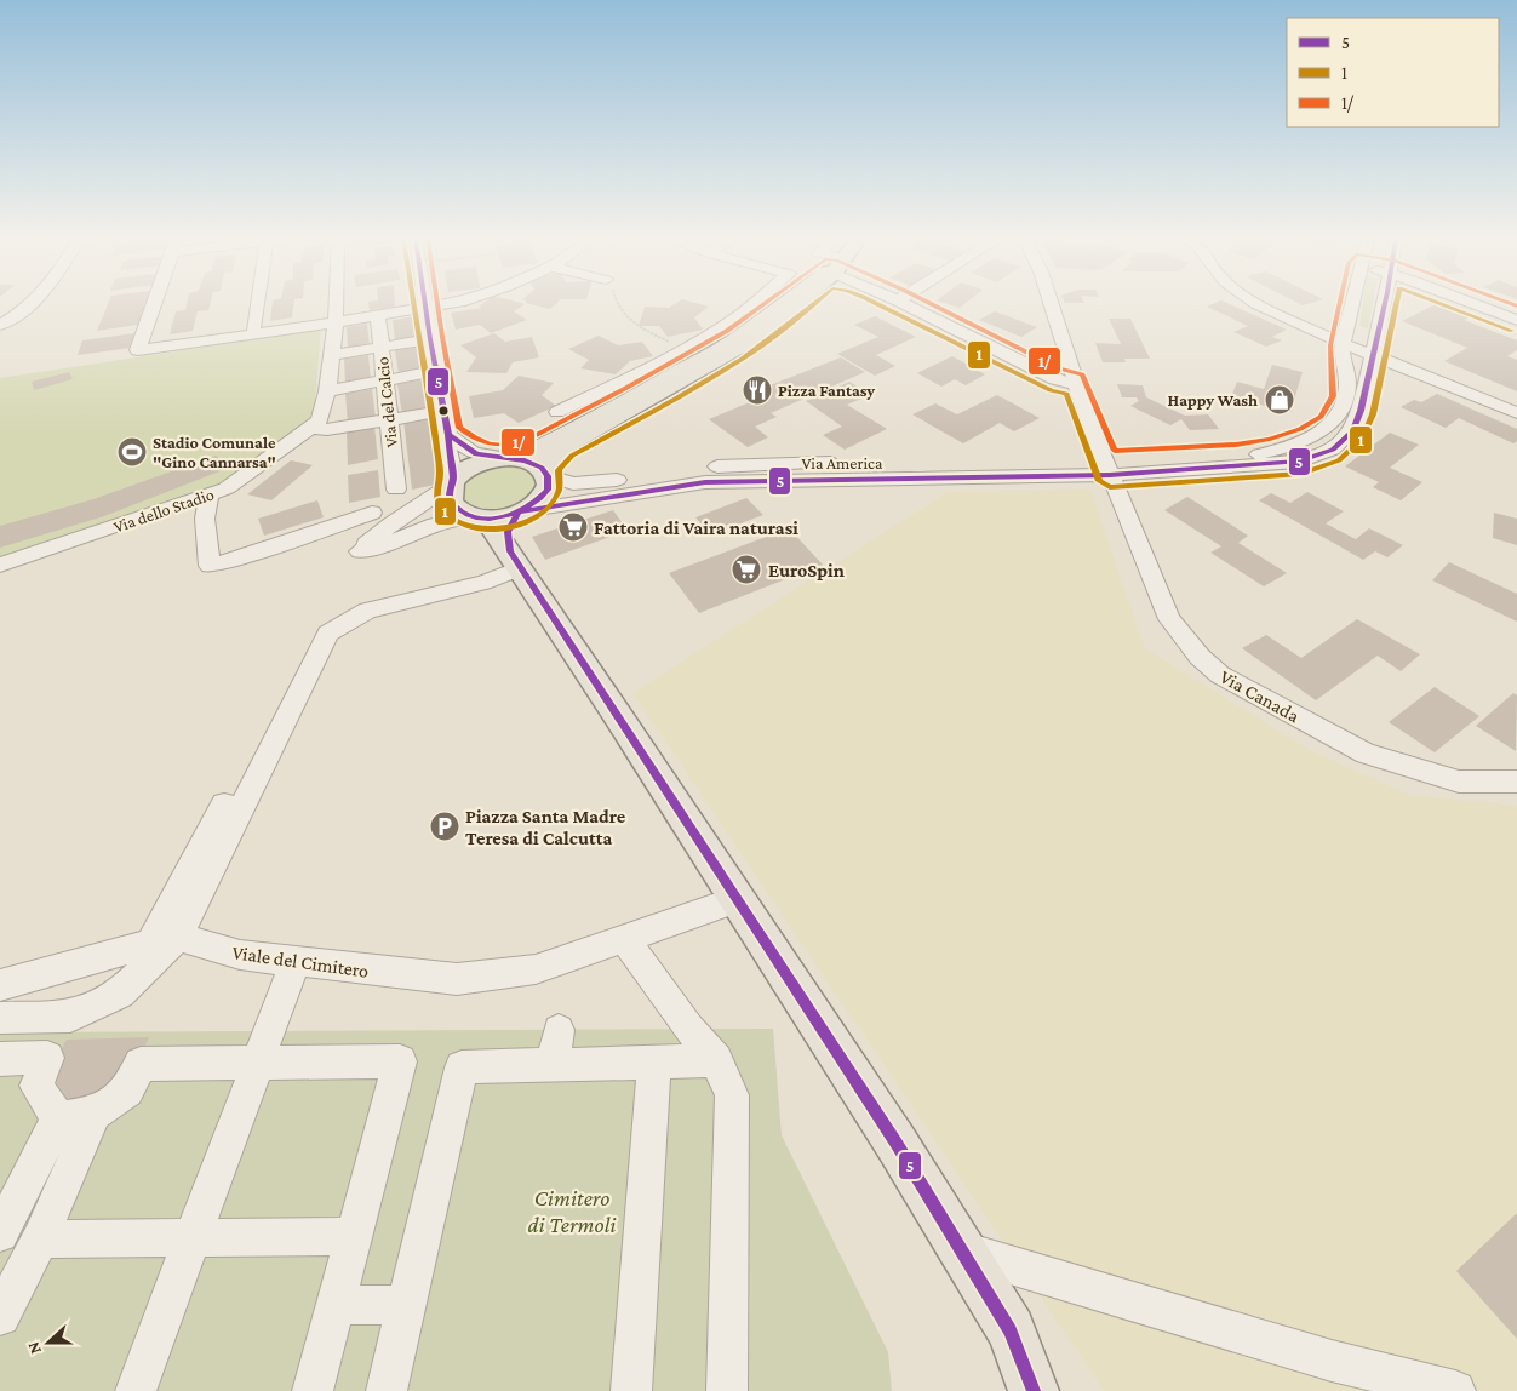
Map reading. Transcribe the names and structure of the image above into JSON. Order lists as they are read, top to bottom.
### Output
{
  "streets": {
    "street": [
      "Via del Calcio",
      "Via America",
      "Via dello Stadio",
      "Via Canada",
      "Viale del Cimitero"
    ]
  },
  "crossings": [
    ["Via America", "Via Canada"]
  ],
  "parks": ["Cimitero di Termoli"],
  "places": {
    "restaurant": ["Pizza Fantasy"],
    "shop": ["Happy Wash"],
    "sports": ["Stadio Comunale \"Gino Cannarsa\""],
    "supermarket": ["Fattoria di Vaira naturasi", "EuroSpin"],
    "parking": ["Piazza Santa Madre Teresa di Calcutta"]
  },
  "lines": ["transit line 5", "transit line 1", "transit line 1/"],
  "legend": ["5", "1", "1/"],
  "north": "left"
}
